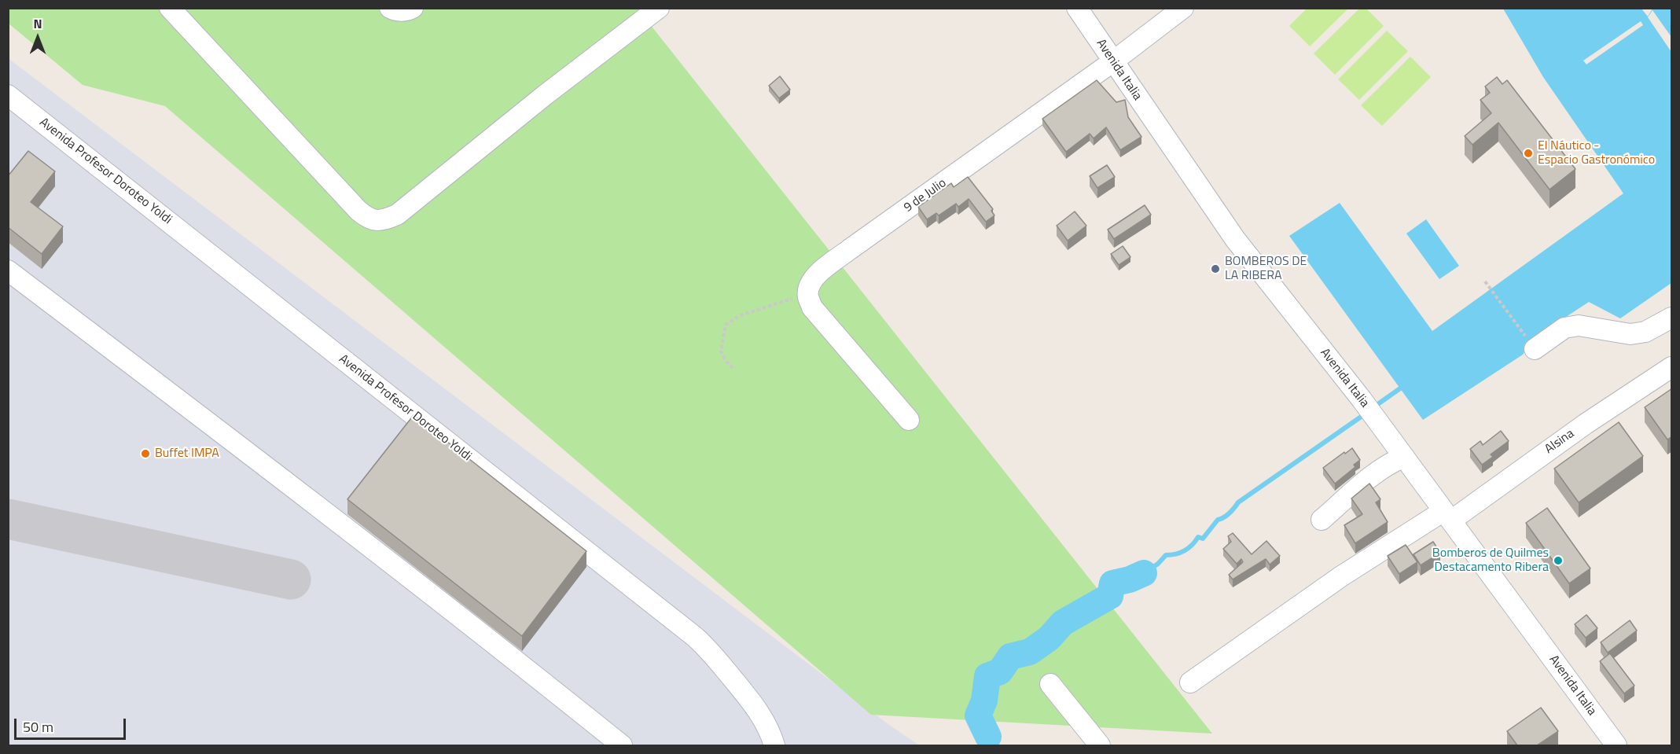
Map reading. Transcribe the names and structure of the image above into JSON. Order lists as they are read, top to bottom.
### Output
{
  "streets": {
    "street": [
      "Avenida Italia",
      "Avenida Profesor Doroteo Yoldi",
      "9 de Julio",
      "Alsina"
    ]
  },
  "crossings": [
    ["Avenida Italia", "9 de Julio"],
    ["Avenida Italia", "Alsina"]
  ],
  "places": [
    "El Náutico - Espacio Gastronómico",
    "BOMBEROS DE LA RIBERA",
    "Buffet IMPA",
    "Bomberos de Quilmes Destacamento Ribera"
  ],
  "scale_bar": "50 m",
  "north": "top"
}
